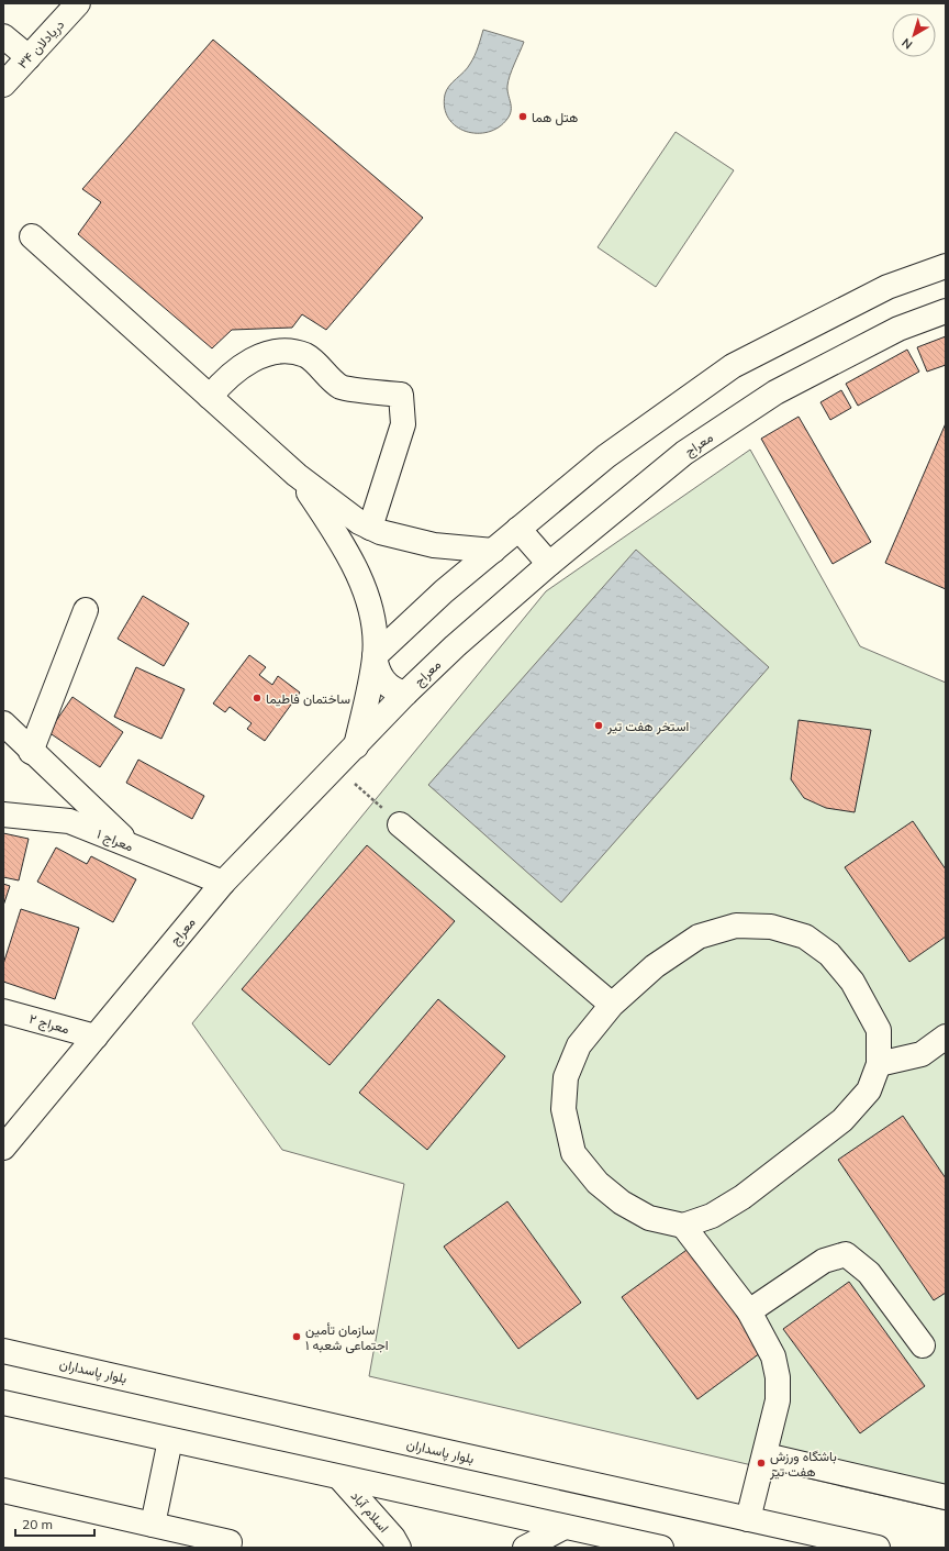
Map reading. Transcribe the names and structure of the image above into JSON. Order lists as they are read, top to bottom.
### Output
{
  "streets": {
    "street": [
      "دریادلان ۳۴",
      "معراج",
      "معراج ۱",
      "معراج ۲",
      "بلوار پاسداران",
      "اسلام آباد"
    ]
  },
  "crossings": [
    ["معراج", "معراج ۱"],
    ["معراج", "معراج ۲"]
  ],
  "places": [
    "هتل هما",
    "ساختمان فاطیما",
    "استخر هفت تیر",
    "سازمان تأمین اجتماعی شعبه ۱",
    "باشگاه ورزش هفت تیر"
  ],
  "scale_bar": "20 m",
  "north": "bottom left"
}
